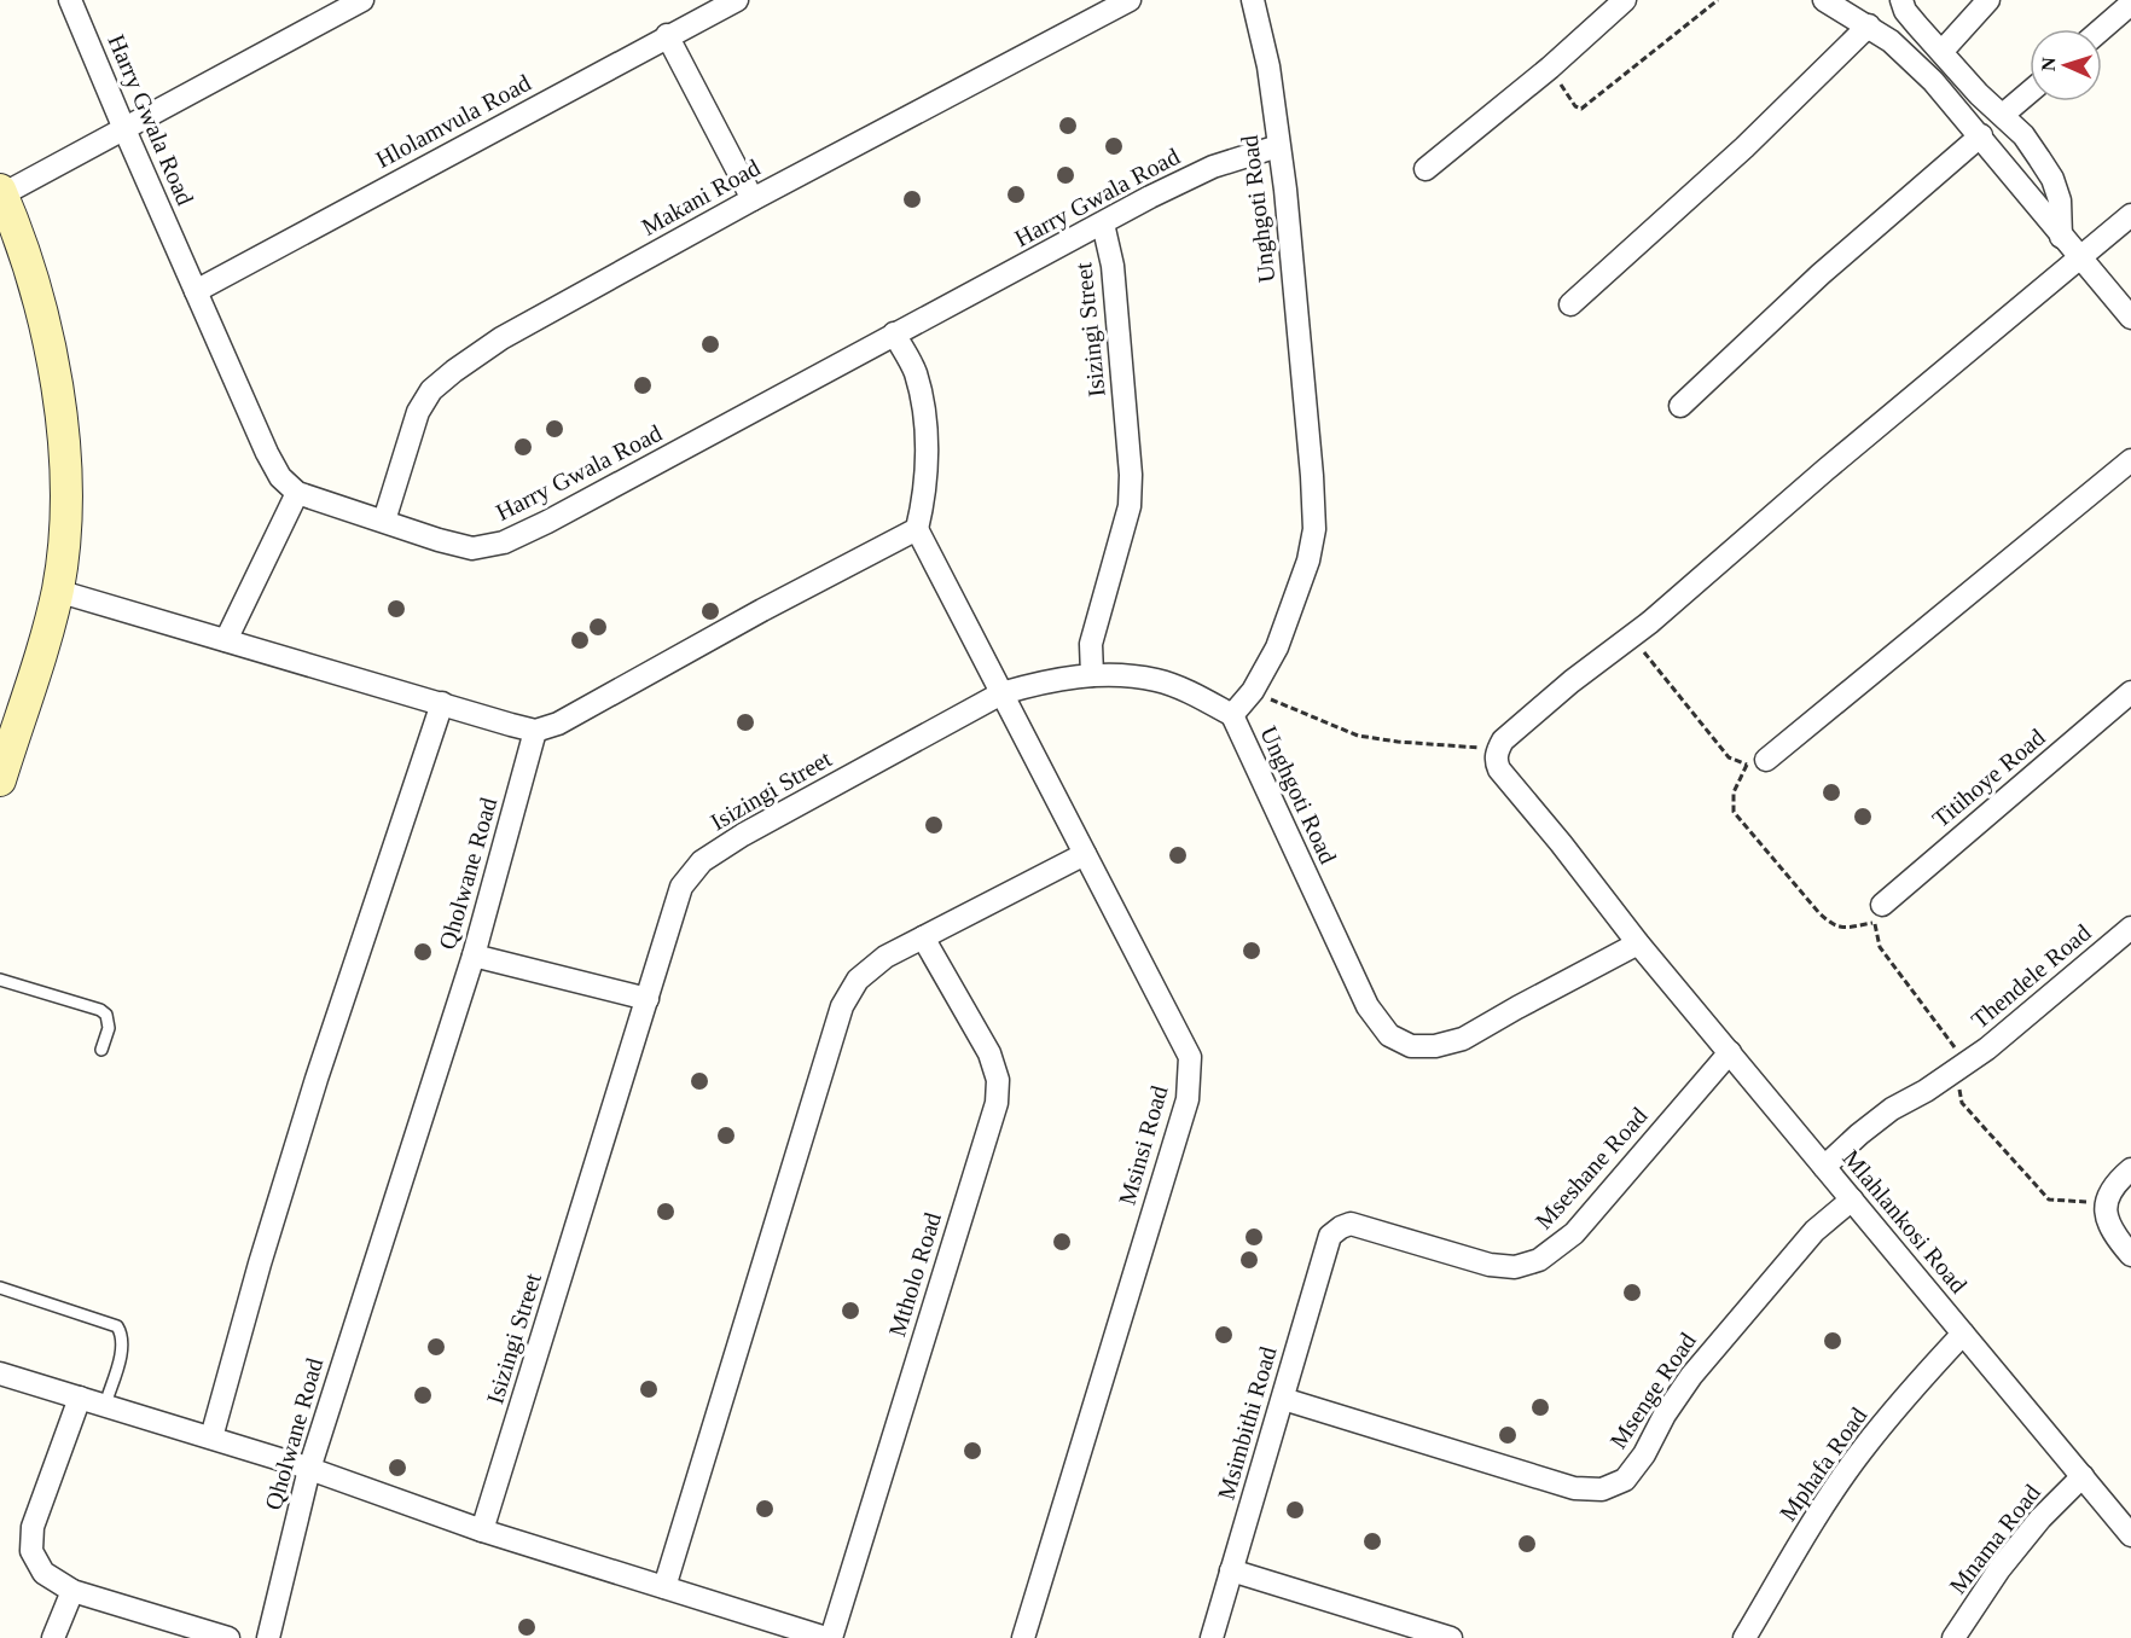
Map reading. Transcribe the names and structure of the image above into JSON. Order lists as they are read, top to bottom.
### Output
{
  "streets": {
    "street": [
      "Harry Gwala Road",
      "Hlolamvula Road",
      "Makani Road",
      "Unghgoti Road",
      "Isizingi Street",
      "Titihoye Road",
      "Qholwane Road",
      "Thendele Road",
      "Msinsi Road",
      "Mseshane Road",
      "Mlahlankosi Road",
      "Mtholo Road",
      "Msenge Road",
      "Msimbithi Road",
      "Mphafa Road",
      "Mnama Road"
    ]
  },
  "crossings": [
    ["Harry Gwala Road", "Hlolamvula Road"],
    ["Harry Gwala Road", "Makani Road"],
    ["Harry Gwala Road", "Unghgoti Road"],
    ["Harry Gwala Road", "Isizingi Street"],
    ["Unghgoti Road", "Mlahlankosi Road"],
    ["Isizingi Street", "Msinsi Road"],
    ["Thendele Road", "Mlahlankosi Road"],
    ["Mseshane Road", "Mlahlankosi Road"],
    ["Mseshane Road", "Msimbithi Road"],
    ["Mlahlankosi Road", "Msenge Road"],
    ["Mlahlankosi Road", "Mphafa Road"],
    ["Mlahlankosi Road", "Mnama Road"],
    ["Msenge Road", "Msimbithi Road"]
  ],
  "north": "left"
}
